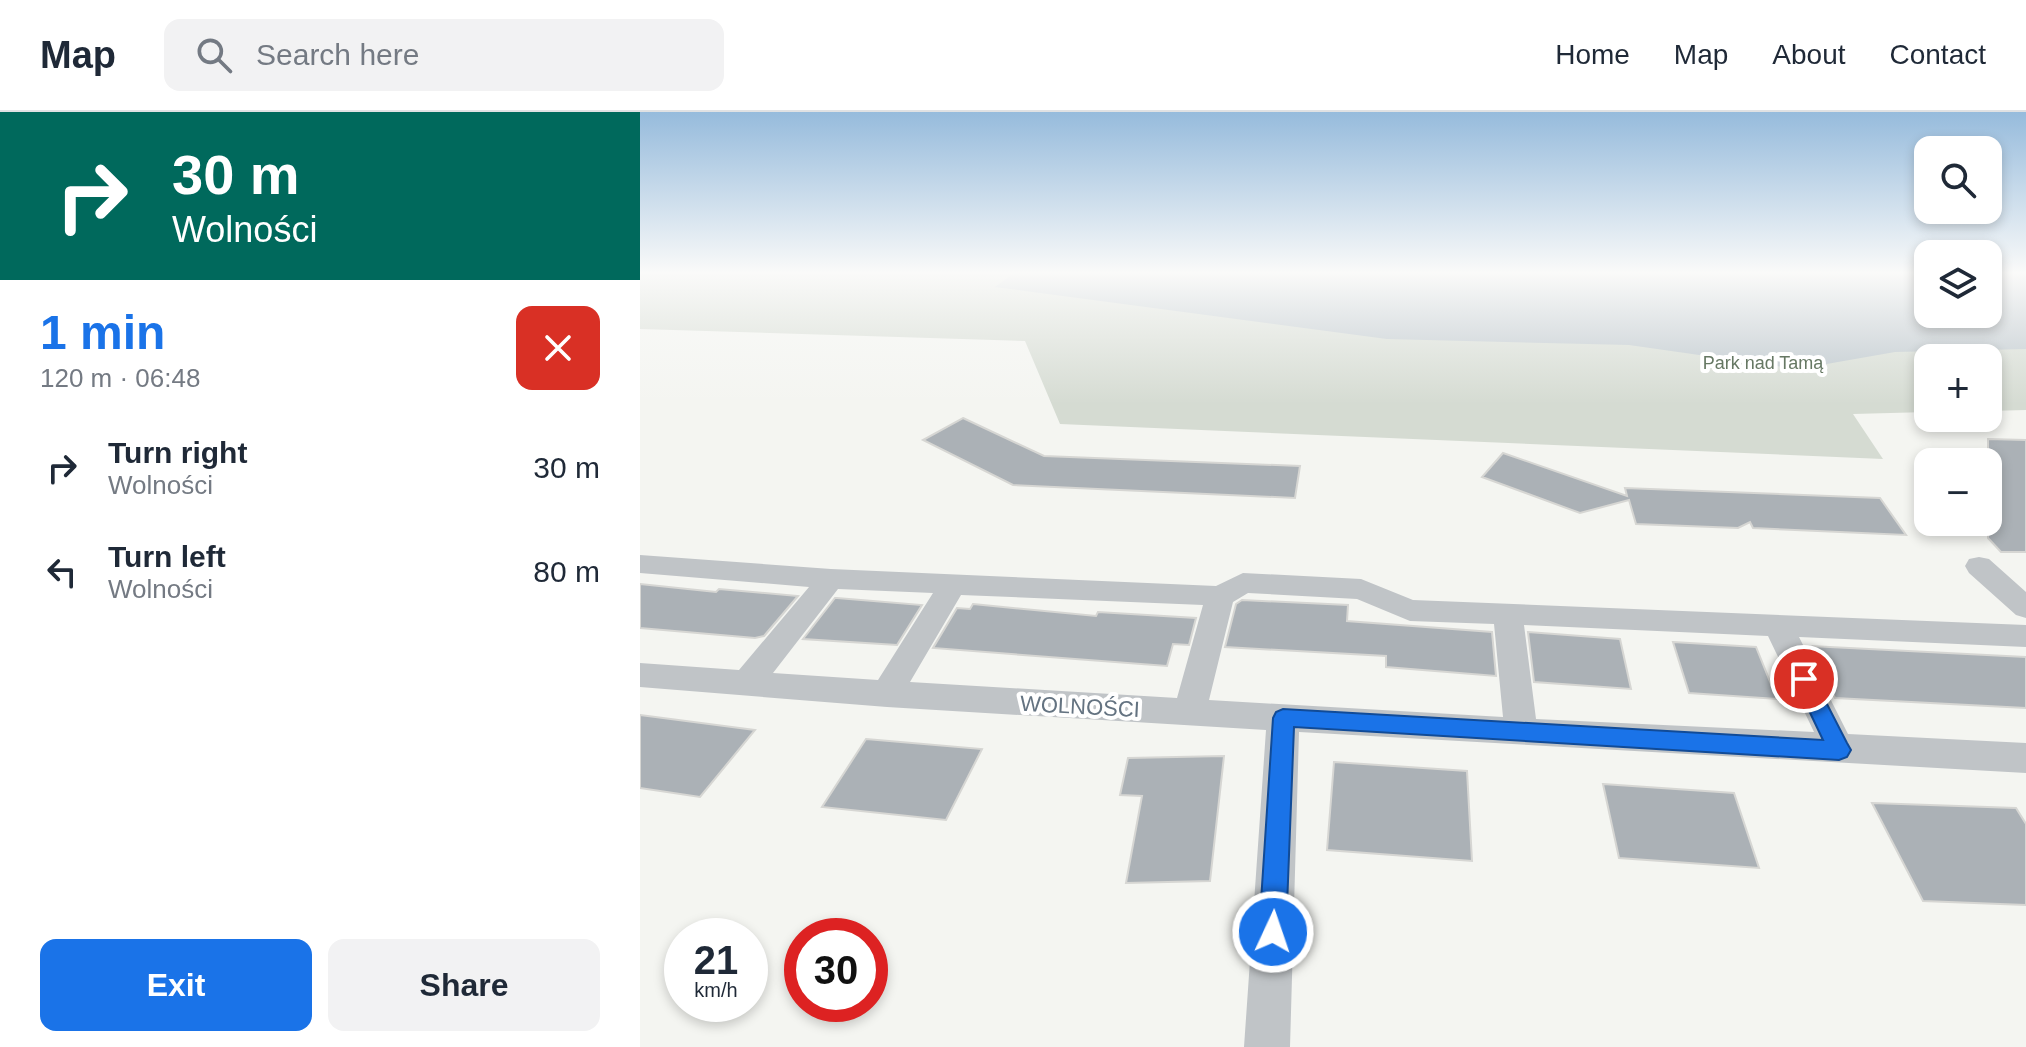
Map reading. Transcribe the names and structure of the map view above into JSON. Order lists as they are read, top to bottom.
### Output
{
  "streets": {
    "street": ["WOLNOŚCI"]
  },
  "parks": ["Park nad Tamą"],
  "page": {
    "header": "Map",
    "search": "Search here",
    "nav": [
      "Home",
      "Map",
      "About",
      "Contact"
    ],
    "turn": ["30 m", "Wolności"],
    "map_buttons": ["+", "−"],
    "heading": ["1 min", "120 m · 06:48"],
    "list": [
      {
        "name": "Turn right",
        "note": "Wolności",
        "value": "30 m"
      },
      {
        "name": "Turn left",
        "note": "Wolności",
        "value": "80 m"
      }
    ],
    "speed": "21 km/h",
    "limit": "30",
    "buttons": ["Exit", "Share"]
  }
}
